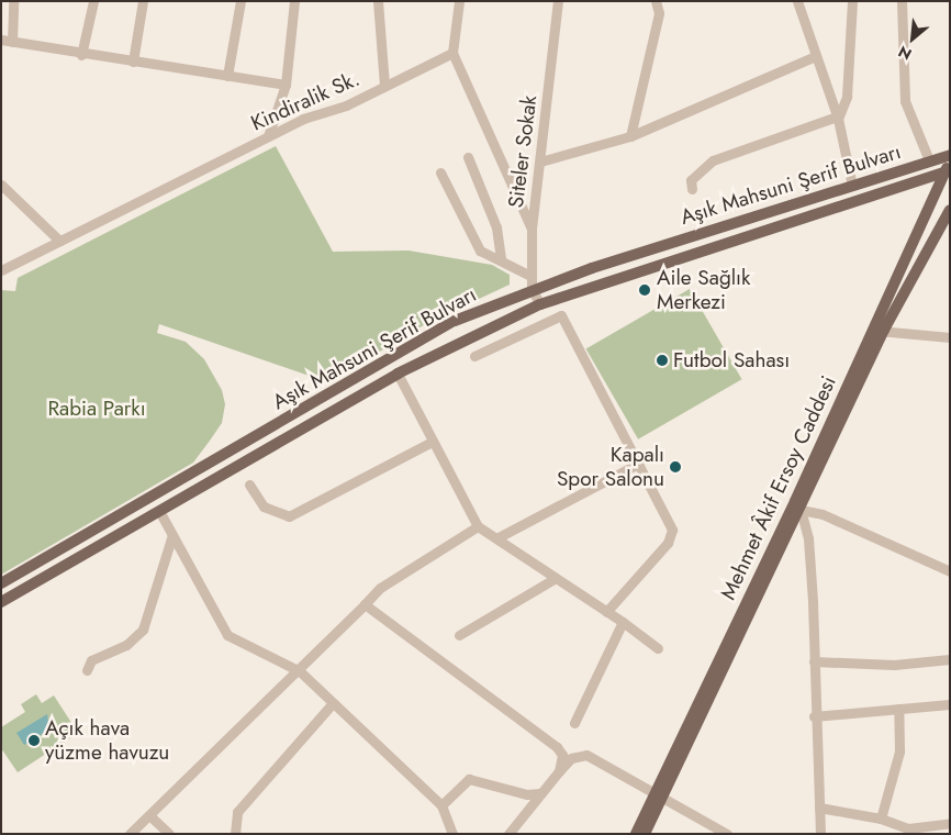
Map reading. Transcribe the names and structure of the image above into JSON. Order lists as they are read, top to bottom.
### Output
{
  "streets": {
    "main road": ["Aşık Mahsuni Şerif Bulvarı", "Mehmet Âkif Ersoy Caddesi"],
    "street": ["Kindiralik Sk.", "Siteler Sokak"]
  },
  "crossings": [
    ["Siteler Sokak", "Aşık Mahsuni Şerif Bulvarı"],
    ["Aşık Mahsuni Şerif Bulvarı", "Mehmet Âkif Ersoy Caddesi"]
  ],
  "parks": ["Rabia Parkı"],
  "places": [
    "Aile Sağlık Merkezi",
    "Futbol Sahası",
    "Kapalı Spor Salonu",
    "Açık hava yüzme havuzu"
  ],
  "north": "bottom left"
}
